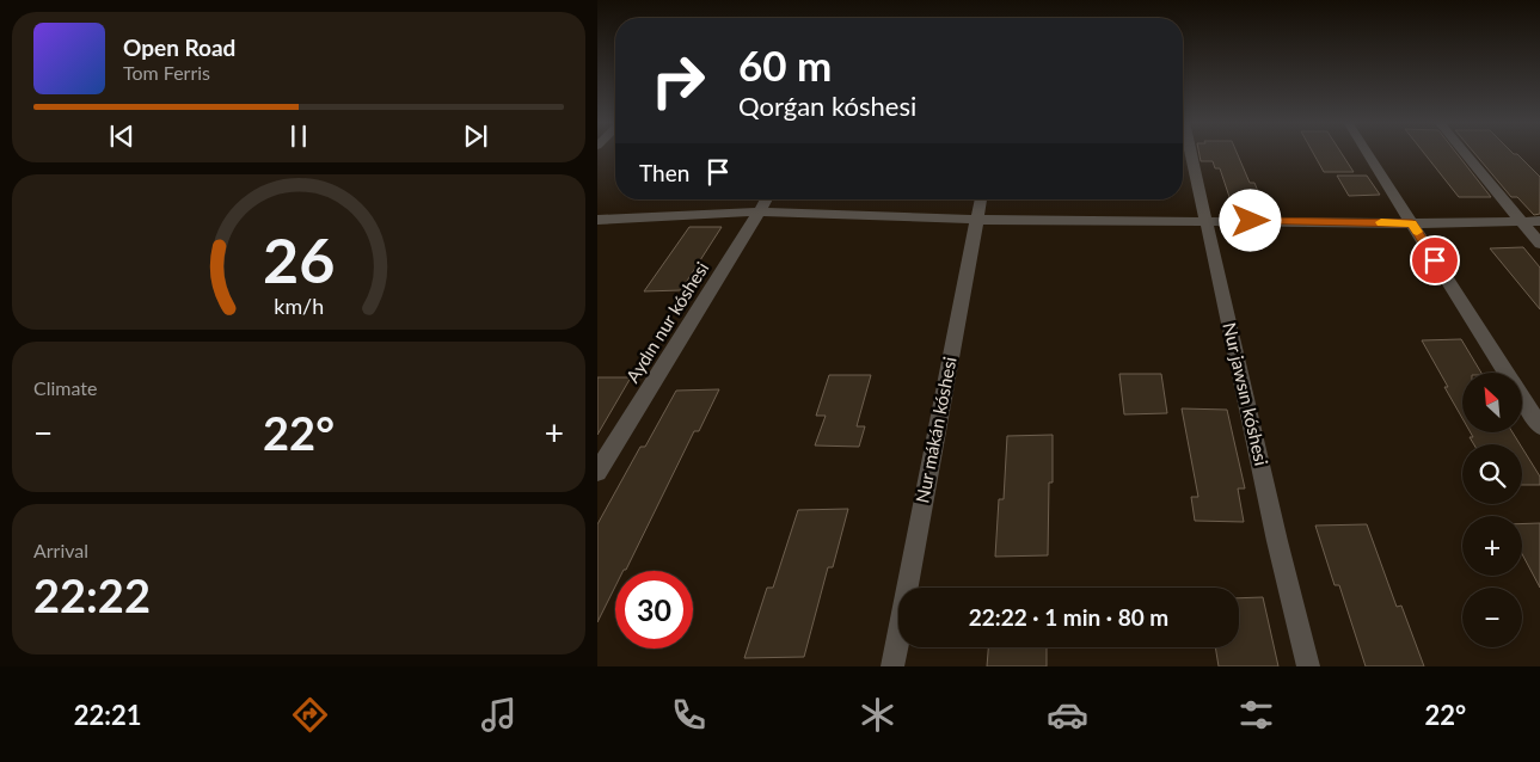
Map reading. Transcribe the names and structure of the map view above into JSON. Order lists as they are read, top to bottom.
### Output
{
  "streets": {
    "street": ["Aydın nur kóshesi", "Nur jawsın kóshesi", "Nur mákán kóshesi"]
  },
  "north": "top left",
  "page": {
    "turn": ["60 m", "Qorǵan kóshesi"],
    "song": ["Open Road", "Tom Ferris"],
    "then": "Then",
    "tile": [
      "Climate",
      ["Arrival", "22:22"]
    ],
    "map_buttons": ["+", "−"],
    "heat": ["−", "22°", "+"],
    "limit": "30",
    "trip": "22:22 · 1 min · 80 m",
    "tabs": ["22:21", "22°"],
    "gauge": ["26", "km/h"]
  }
}
